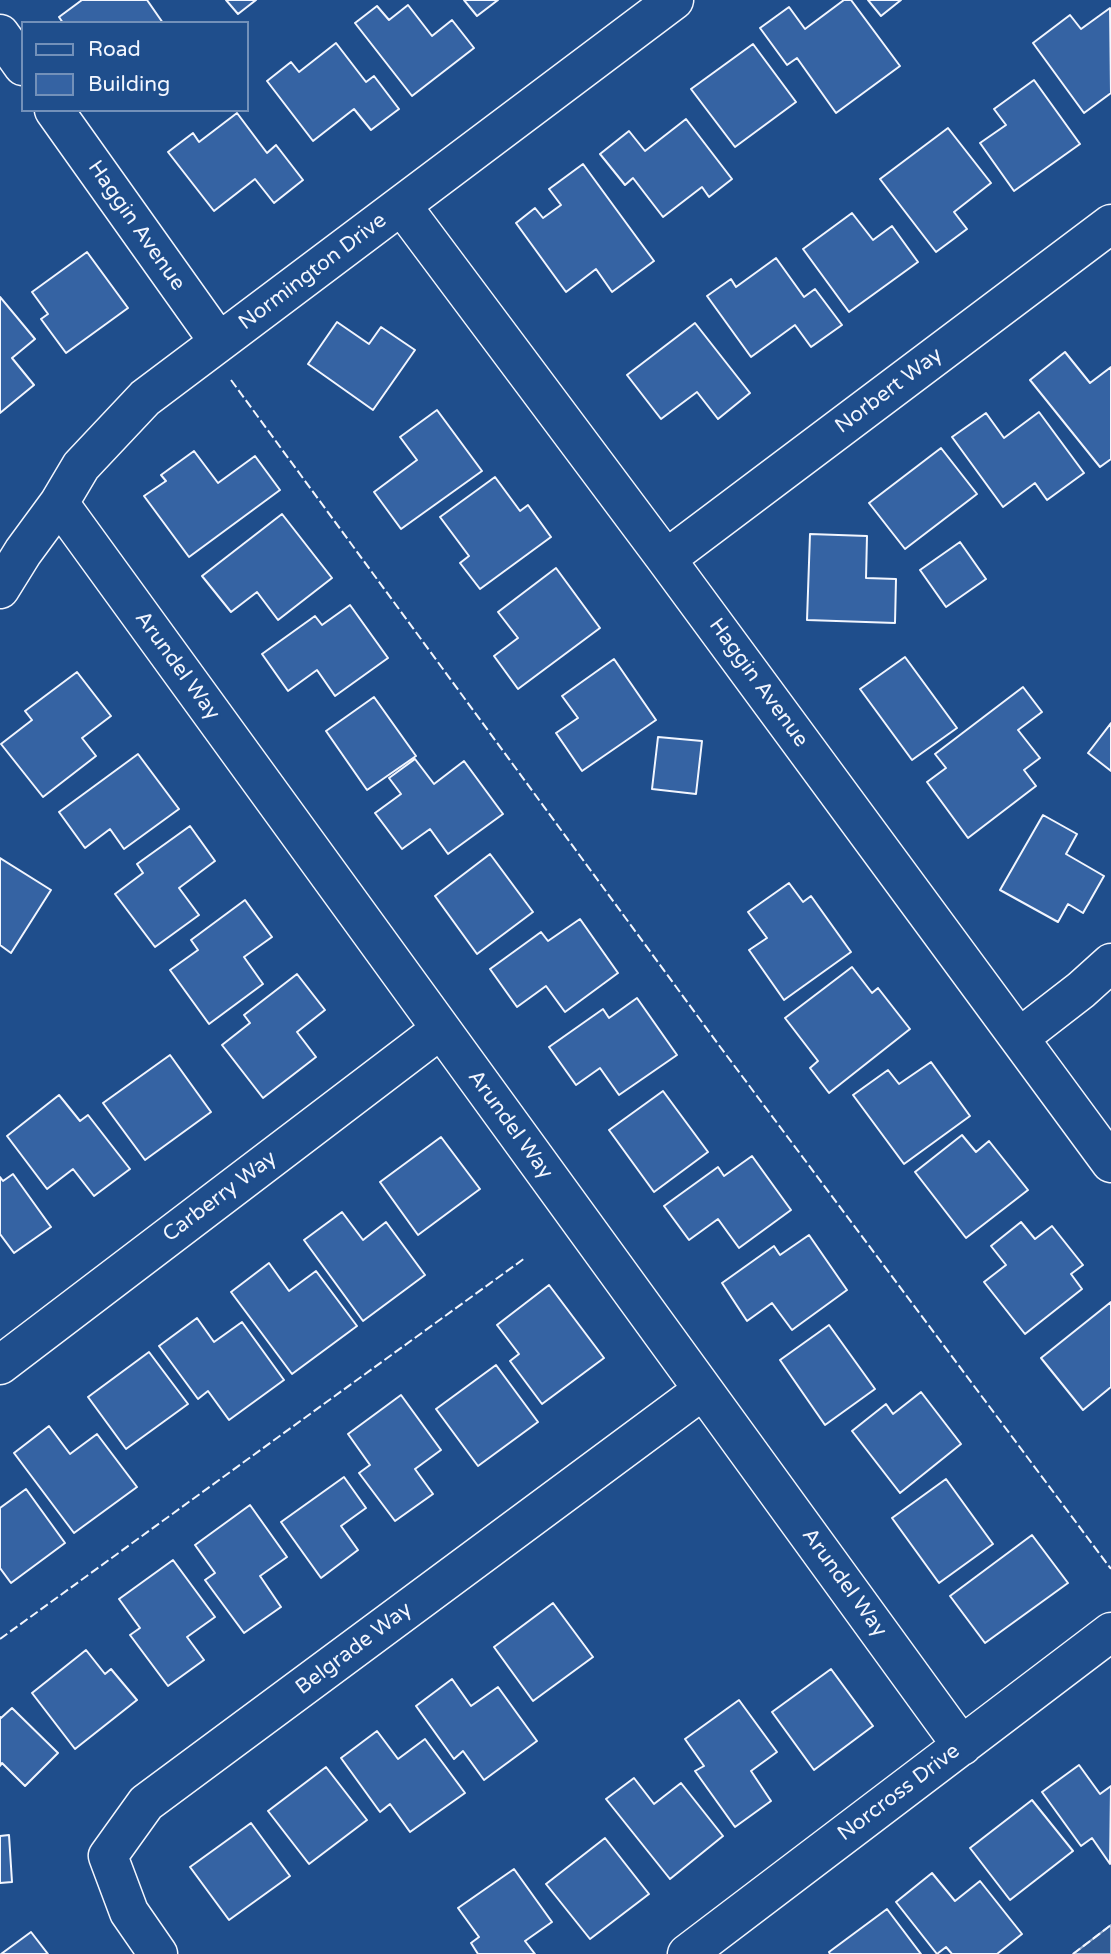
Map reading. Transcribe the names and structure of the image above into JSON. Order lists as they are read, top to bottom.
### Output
{
  "streets": {
    "street": [
      "Haggin Avenue",
      "Normington Drive",
      "Norbert Way",
      "Arundel Way",
      "Carberry Way",
      "Belgrade Way",
      "Norcross Drive"
    ]
  },
  "crossings": [
    ["Haggin Avenue", "Normington Drive"],
    ["Haggin Avenue", "Norbert Way"],
    ["Normington Drive", "Arundel Way"],
    ["Arundel Way", "Carberry Way"],
    ["Arundel Way", "Belgrade Way"],
    ["Arundel Way", "Norcross Drive"]
  ],
  "legend": ["Road", "Building"]
}
